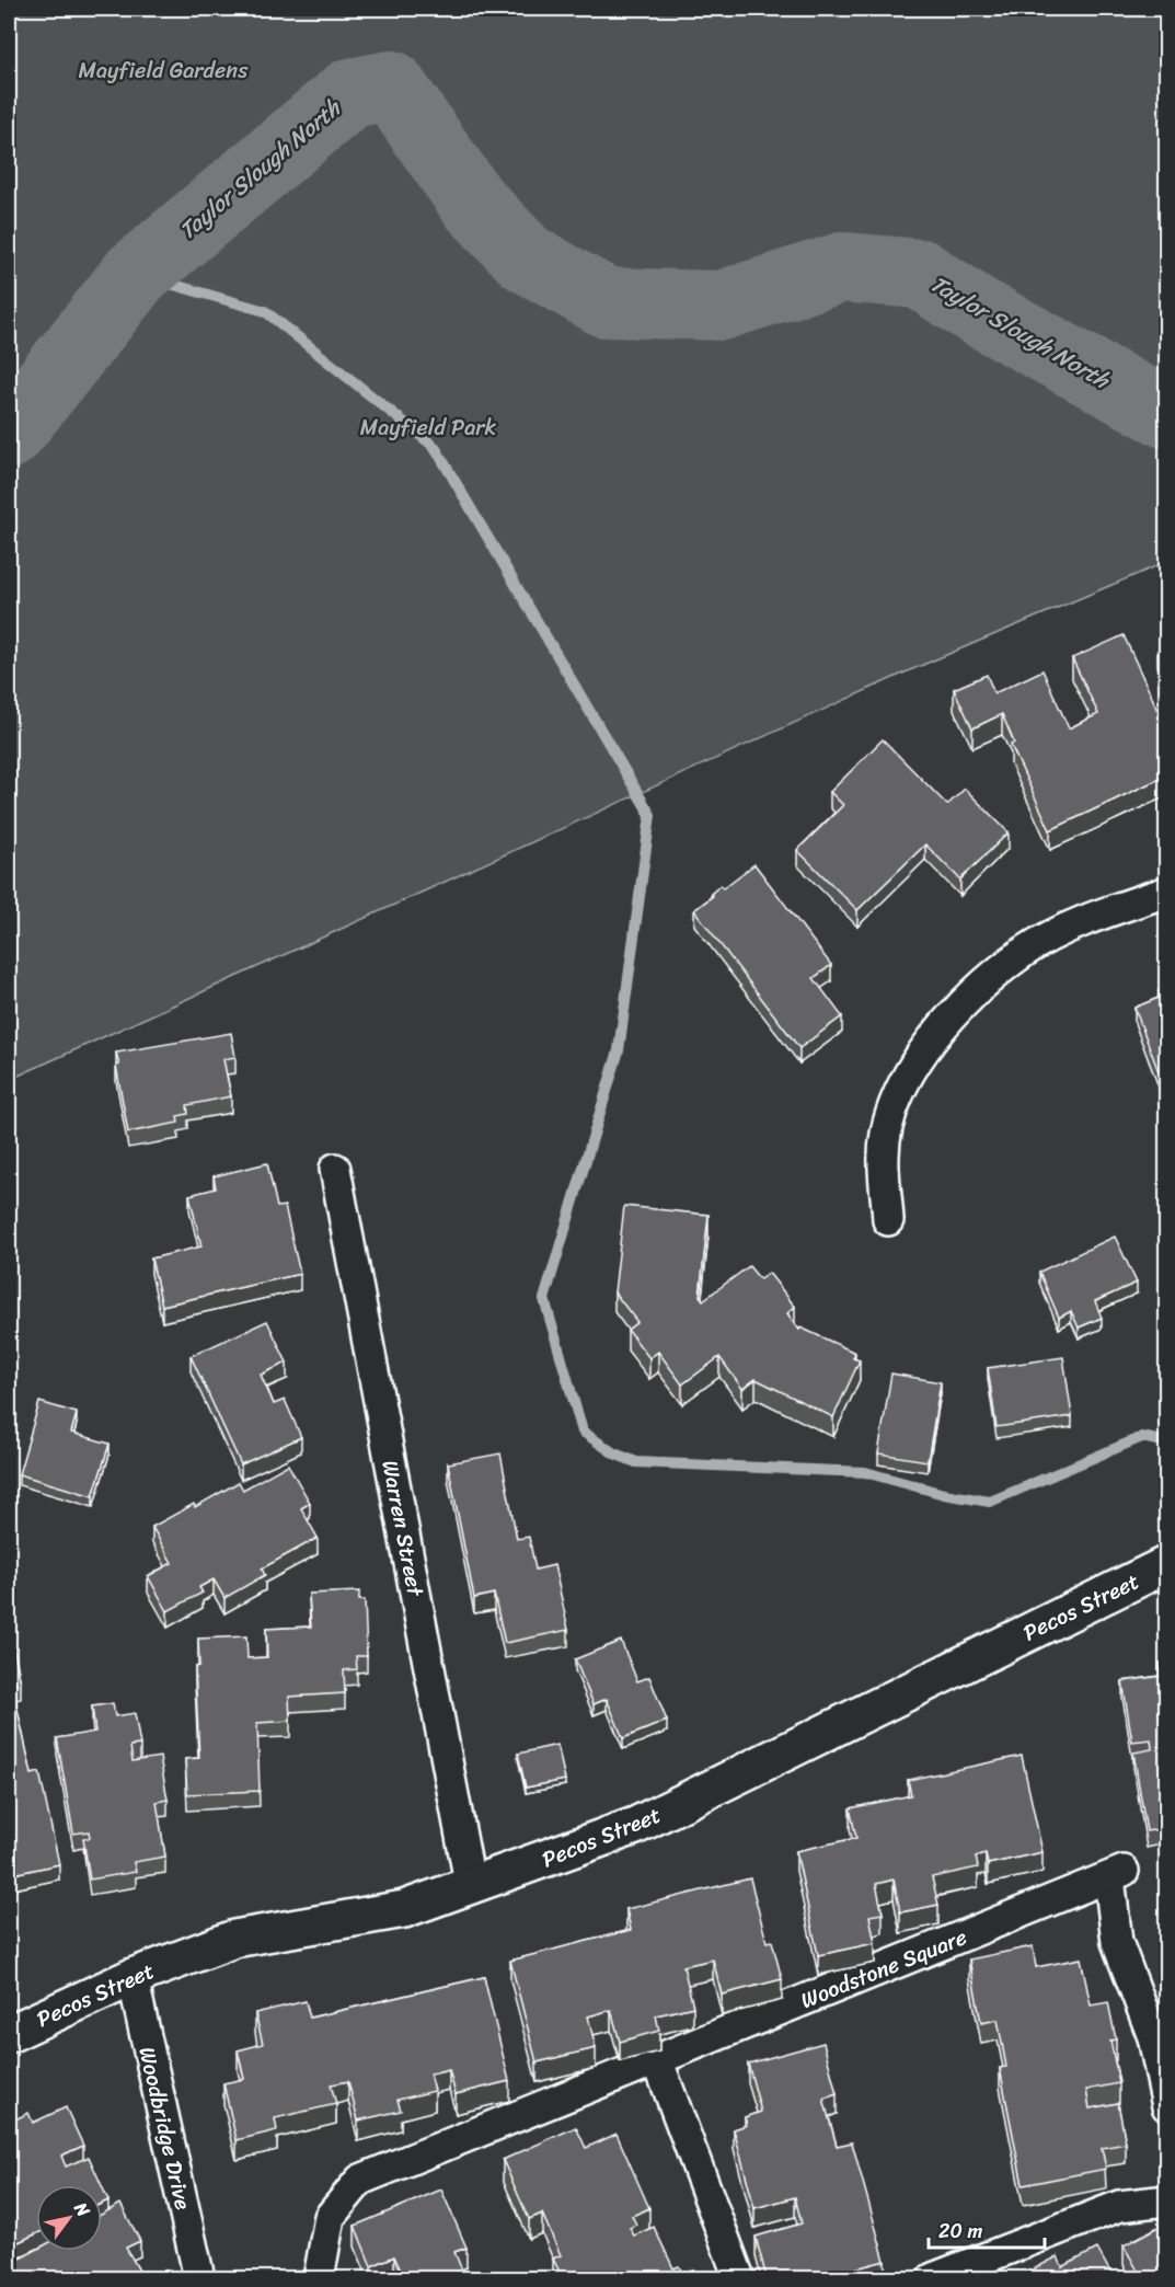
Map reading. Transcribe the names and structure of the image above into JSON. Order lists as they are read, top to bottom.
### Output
{
  "streets": {
    "street": [
      "Warren Street",
      "Pecos Street",
      "Woodstone Square",
      "Woodbridge Drive"
    ]
  },
  "crossings": [
    ["Warren Street", "Pecos Street"],
    ["Pecos Street", "Woodbridge Drive"]
  ],
  "water": ["Taylor Slough North"],
  "parks": ["Mayfield Gardens", "Mayfield Park"],
  "scale_bar": "20 m",
  "north": "top right"
}
